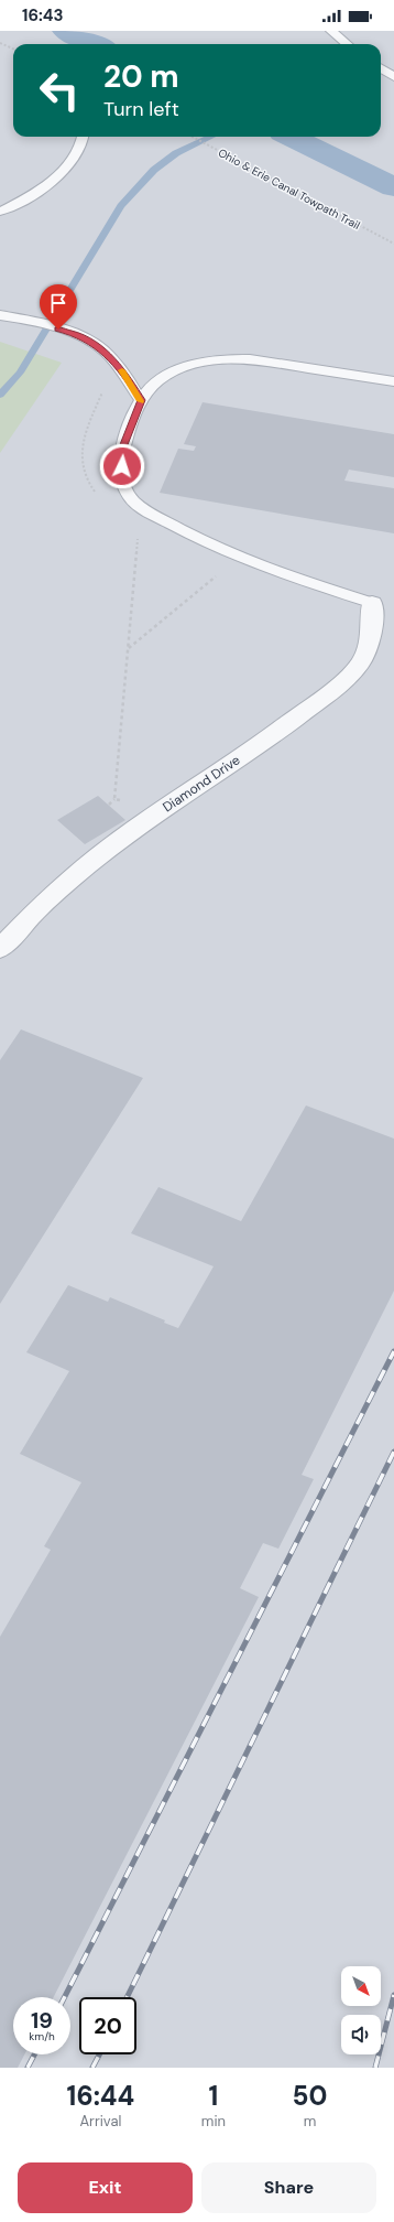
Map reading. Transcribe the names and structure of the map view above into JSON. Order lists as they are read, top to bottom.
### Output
{
  "streets": {
    "street": ["Diamond Drive"],
    "path": ["Ohio & Erie Canal Towpath Trail"]
  },
  "north": "bottom right",
  "page": {
    "status": "16:43",
    "turn": ["20 m", "Turn left"],
    "speed": "19 km/h",
    "limit": "20",
    "eta": [
      "16:44",
      "Arrival",
      "1",
      "min",
      "50",
      "m"
    ],
    "buttons": ["Exit", "Share"]
  }
}
